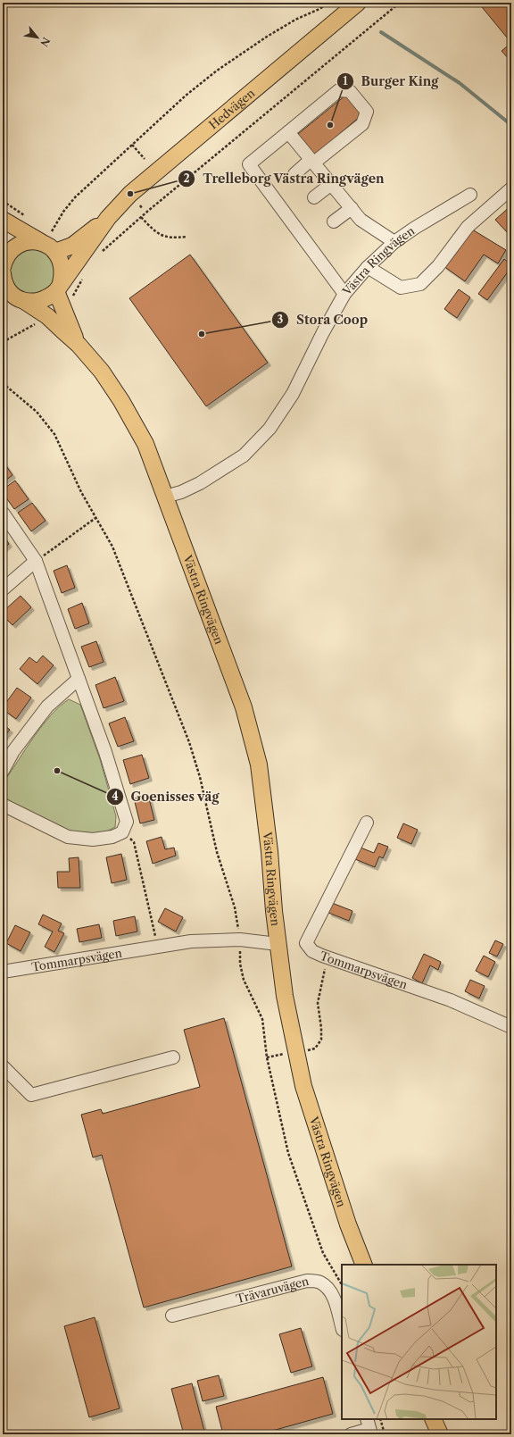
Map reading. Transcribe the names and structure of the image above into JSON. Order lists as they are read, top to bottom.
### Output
{
  "streets": {
    "main road": ["Hedvägen", "Västra Ringvägen"],
    "street": ["Tommarpsvägen", "Trävaruvägen"]
  },
  "crossings": [
    ["Hedvägen", "Västra Ringvägen"],
    ["Västra Ringvägen", "Tommarpsvägen"]
  ],
  "places": [
    "Burger King",
    "Trelleborg Västra Ringvägen",
    "Stora Coop",
    "Goenisses väg"
  ],
  "north": "bottom right"
}
